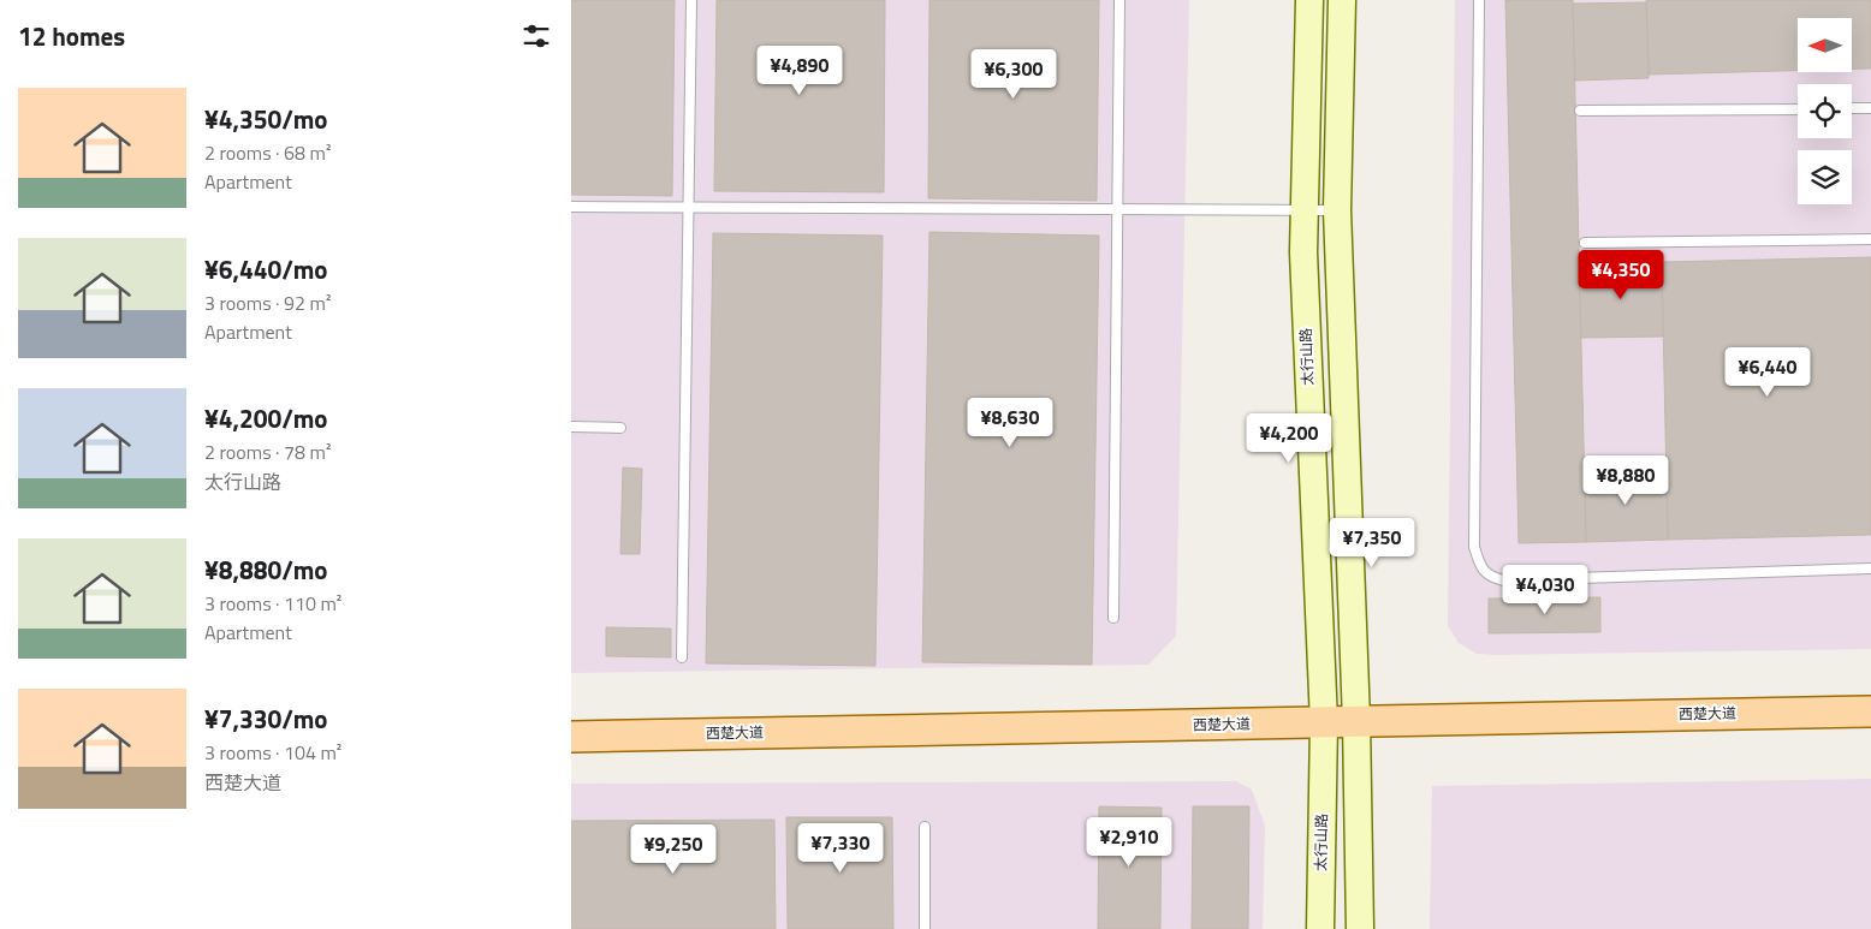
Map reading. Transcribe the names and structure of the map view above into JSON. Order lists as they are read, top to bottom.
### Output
{
  "streets": {
    "main road": ["西楚大道"],
    "street": ["太行山路"]
  },
  "crossings": [
    ["太行山路", "西楚大道"]
  ],
  "north": "left",
  "page": {
    "heading": "12 homes",
    "price": [
      "¥4,890",
      "¥6,300",
      "¥4,350",
      "¥6,440",
      "¥8,630",
      "¥4,200",
      "¥8,880",
      "¥7,350",
      "¥4,030",
      "¥2,910",
      "¥7,330",
      "¥9,250"
    ],
    "list": [
      {
        "name": "¥4,350/mo",
        "note": "2 rooms · 68 m² · Apartment"
      },
      {
        "name": "¥6,440/mo",
        "note": "3 rooms · 92 m² · Apartment"
      },
      {
        "name": "¥4,200/mo",
        "note": "2 rooms · 78 m² · 太行山路"
      },
      {
        "name": "¥8,880/mo",
        "note": "3 rooms · 110 m² · Apartment"
      },
      {
        "name": "¥7,330/mo",
        "note": "3 rooms · 104 m² · 西楚大道"
      }
    ]
  }
}
